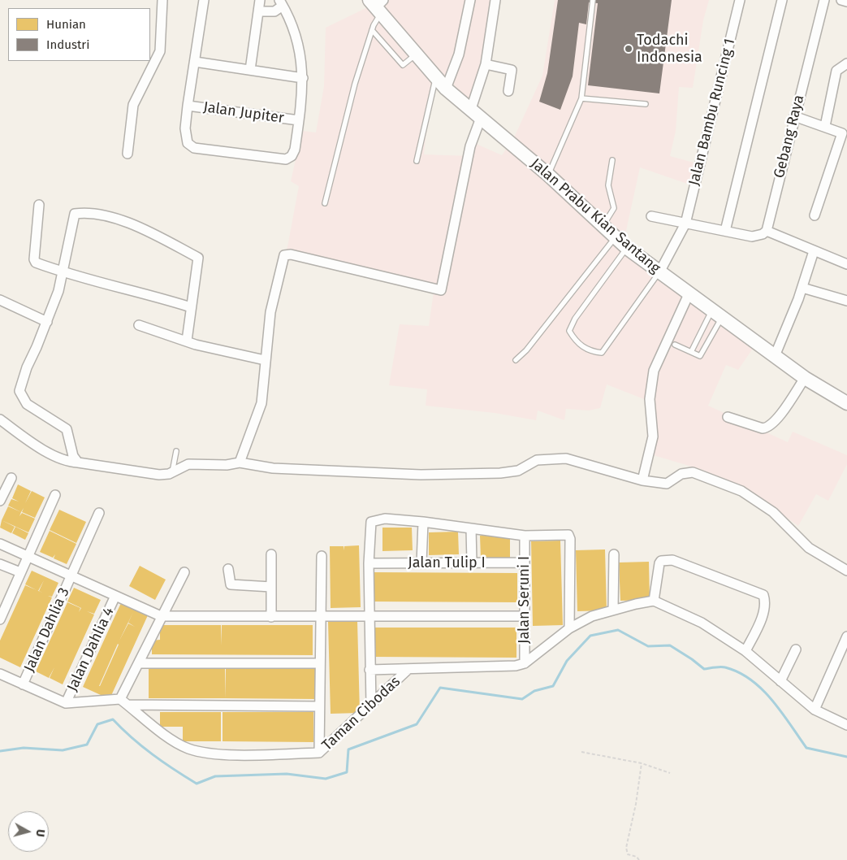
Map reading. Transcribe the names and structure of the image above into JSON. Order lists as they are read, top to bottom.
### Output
{
  "streets": {
    "main road": ["Jalan Prabu Kian Santang"],
    "street": [
      "Jalan Bambu Runcing 1",
      "Jalan Jupiter",
      "Gebang Raya",
      "Jalan Tulip I",
      "Jalan Seruni I",
      "Jalan Dahlia 3",
      "Jalan Dahlia 4",
      "Taman Cibodas"
    ]
  },
  "crossings": [
    ["Jalan Tulip I", "Jalan Seruni I"],
    ["Jalan Seruni I", "Taman Cibodas"]
  ],
  "places": ["Todachi Indonesia"],
  "legend": ["Hunian", "Industri"],
  "north": "right"
}
